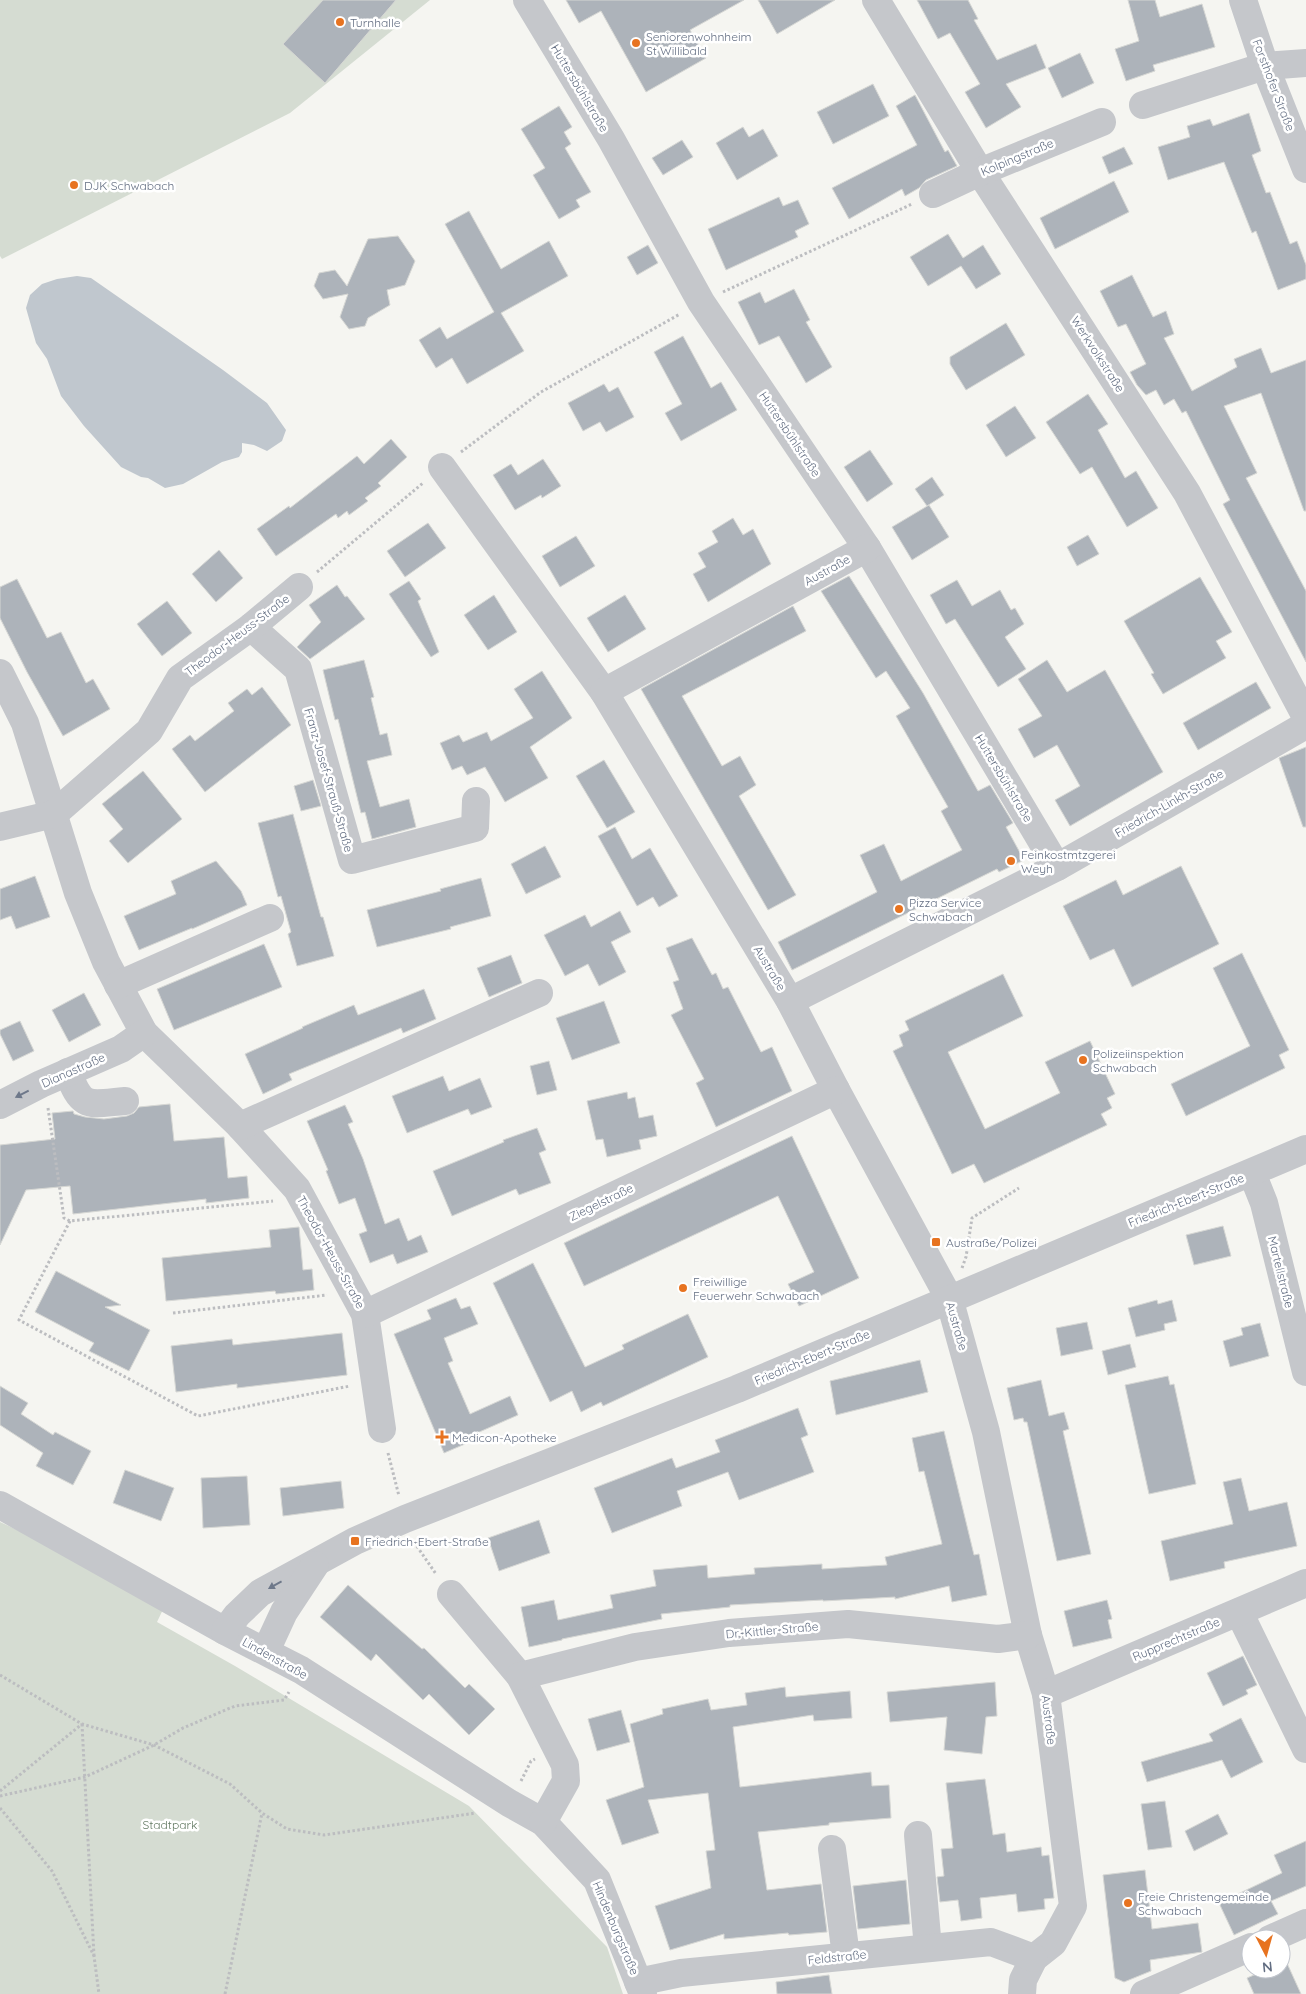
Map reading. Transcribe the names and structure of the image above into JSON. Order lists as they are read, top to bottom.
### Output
{
  "streets": {
    "street": [
      "Forsthofer Straße",
      "Huttersbühlstraße",
      "Kolpingstraße",
      "Werkvolkstraße",
      "Austraße",
      "Theodor-Heuss-Straße",
      "Franz-Josef-Strauß-Straße",
      "Friedrich-Linkh-Straße",
      "Dianastraße",
      "Friedrich-Ebert-Straße",
      "Ziegelstraße",
      "Martellstraße",
      "Dr.-Kittler-Straße",
      "Rupprechtstraße",
      "Lindenstraße",
      "Hindenburgstraße",
      "Feldstraße"
    ]
  },
  "crossings": [
    ["Huttersbühlstraße", "Austraße"],
    ["Huttersbühlstraße", "Friedrich-Linkh-Straße"],
    ["Kolpingstraße", "Werkvolkstraße"],
    ["Austraße", "Friedrich-Linkh-Straße"],
    ["Austraße", "Friedrich-Ebert-Straße"],
    ["Austraße", "Ziegelstraße"],
    ["Austraße", "Dr.-Kittler-Straße"],
    ["Austraße", "Rupprechtstraße"],
    ["Austraße", "Feldstraße"],
    ["Theodor-Heuss-Straße", "Franz-Josef-Strauß-Straße"],
    ["Theodor-Heuss-Straße", "Dianastraße"],
    ["Theodor-Heuss-Straße", "Ziegelstraße"],
    ["Friedrich-Ebert-Straße", "Martellstraße"],
    ["Friedrich-Ebert-Straße", "Lindenstraße"],
    ["Lindenstraße", "Hindenburgstraße"],
    ["Hindenburgstraße", "Feldstraße"]
  ],
  "parks": ["Stadtpark"],
  "places": {
    "other": [
      "Turnhalle",
      "Seniorenwohnheim St Willibald",
      "DJK Schwabach",
      "Feinkostmtzgerei Weyh",
      "Pizza Service Schwabach",
      "Polizeiinspektion Schwabach",
      "Freiwillige Feuerwehr Schwabach",
      "Freie Christengemeinde Schwabach"
    ],
    "transit": ["Austraße/Polizei", "Friedrich-Ebert-Straße"],
    "health": ["Medicon-Apotheke"]
  },
  "north": "bottom"
}
